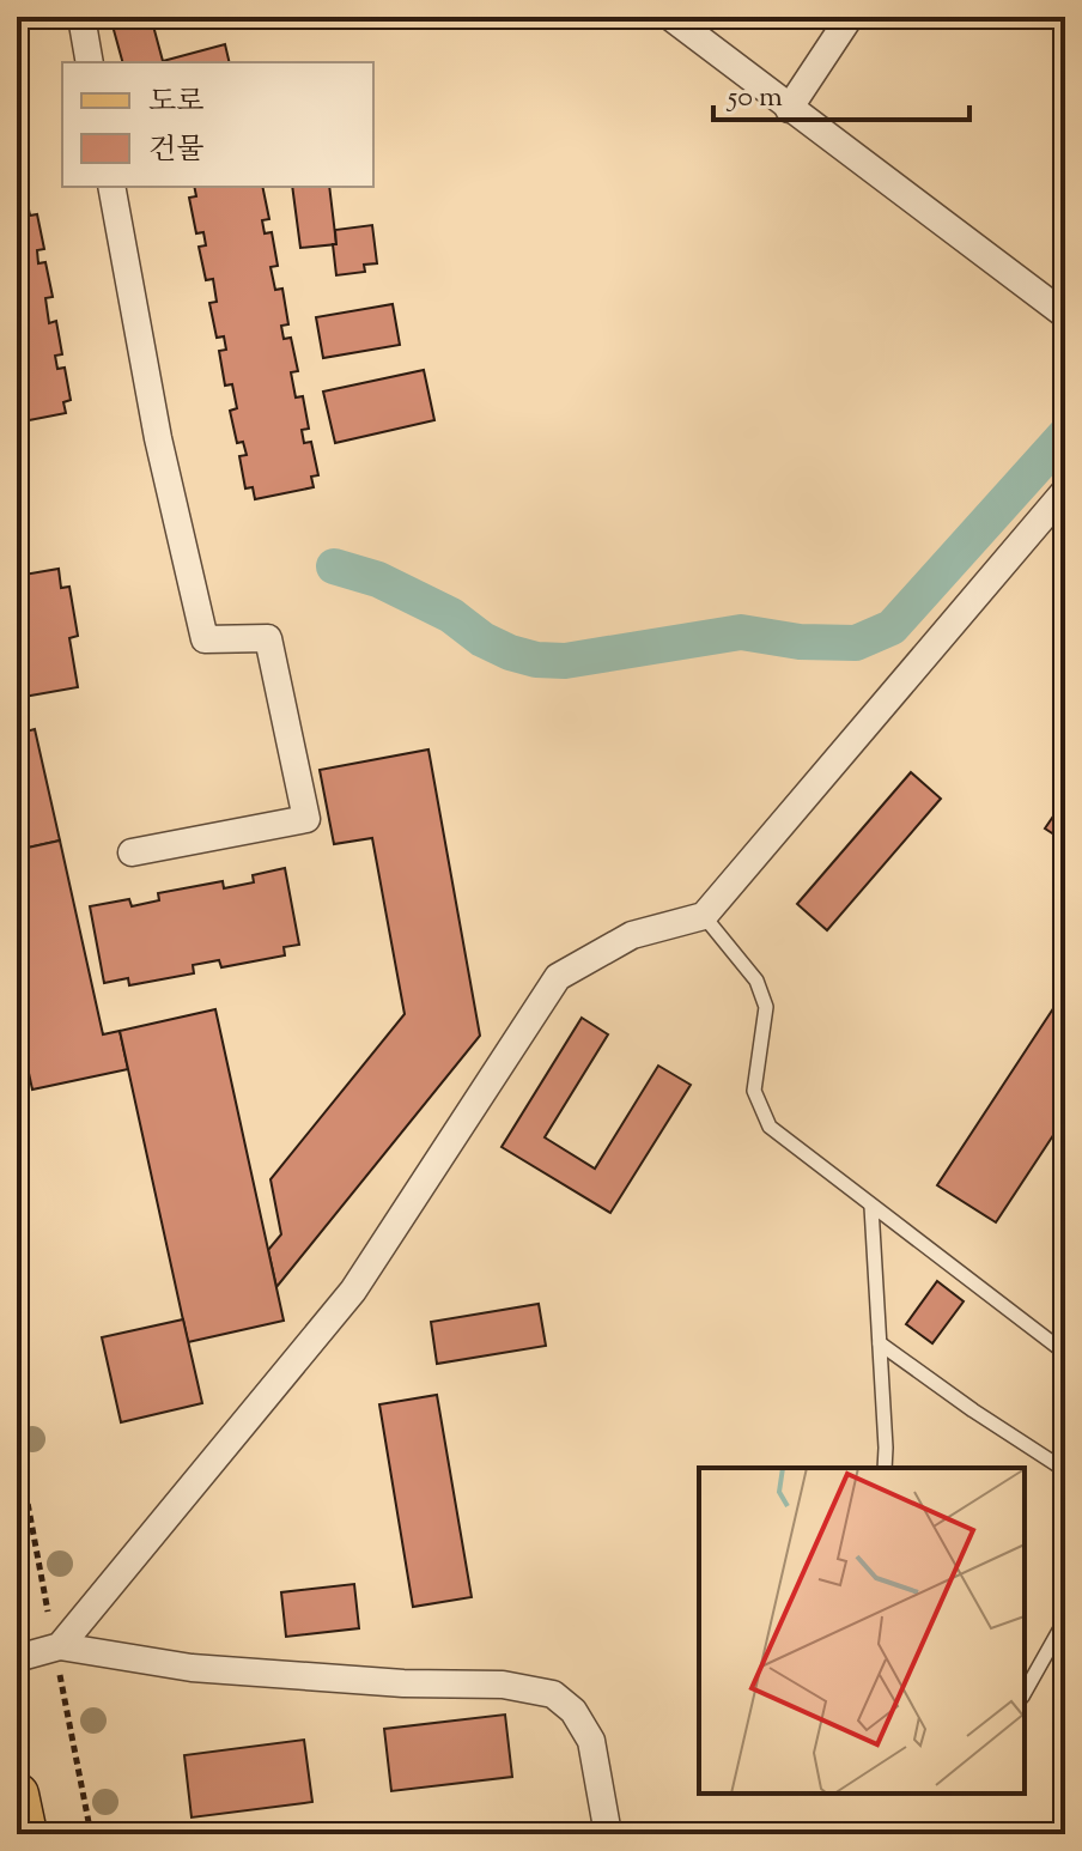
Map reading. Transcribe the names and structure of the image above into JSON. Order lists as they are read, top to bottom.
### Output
{
  "legend": ["도로", "건물"],
  "scale_bar": "50 m"
}
